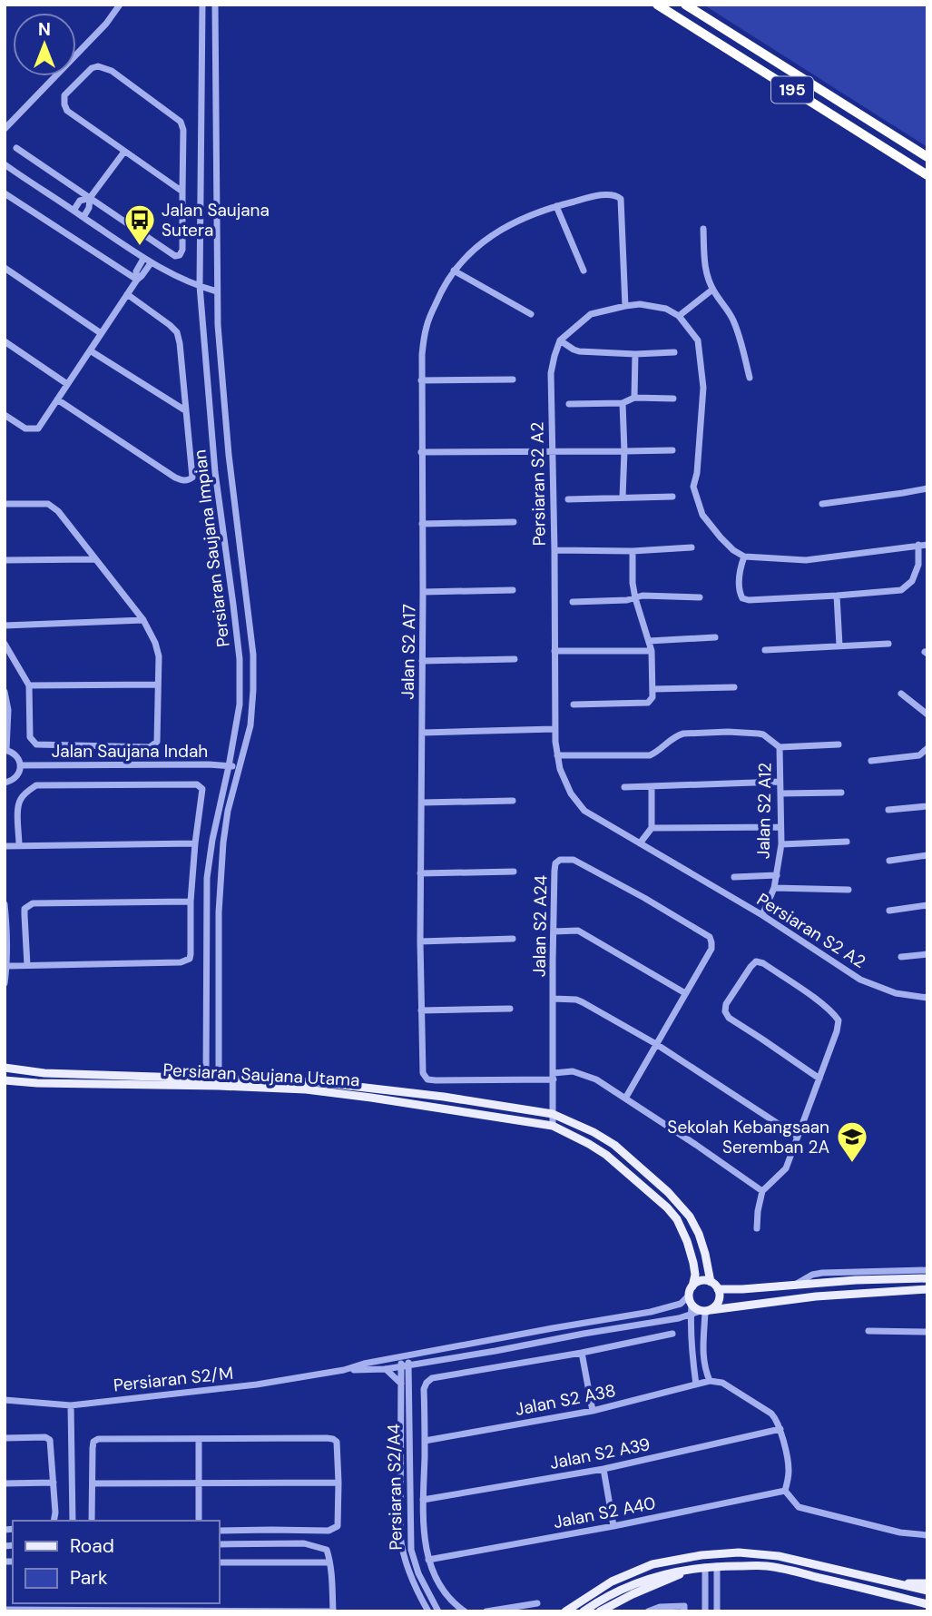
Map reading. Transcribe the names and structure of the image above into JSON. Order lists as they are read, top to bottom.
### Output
{
  "streets": {
    "highway": ["195"],
    "main road": ["Persiaran Saujana Utama"],
    "street": [
      "Persiaran S2 A2",
      "Persiaran Saujana Impian",
      "Jalan S2 A17",
      "Jalan Saujana Indah",
      "Jalan S2 A12",
      "Jalan S2 A24",
      "Persiaran S2/M",
      "Jalan S2 A38",
      "Jalan S2 A39",
      "Persiaran S2/A4",
      "Jalan S2 A40"
    ]
  },
  "crossings": [
    ["Persiaran S2 A2", "Jalan S2 A12"],
    ["Persiaran Saujana Impian", "Jalan Saujana Indah"],
    ["Persiaran Saujana Impian", "Persiaran Saujana Utama"],
    ["Jalan S2 A17", "Jalan S2 A24"],
    ["Jalan S2 A24", "Persiaran Saujana Utama"]
  ],
  "places": {
    "bus stop": ["Jalan Saujana Sutera"],
    "school or university": ["Sekolah Kebangsaan Seremban 2A"]
  },
  "legend": ["Road", "Park"],
  "north": "top"
}
